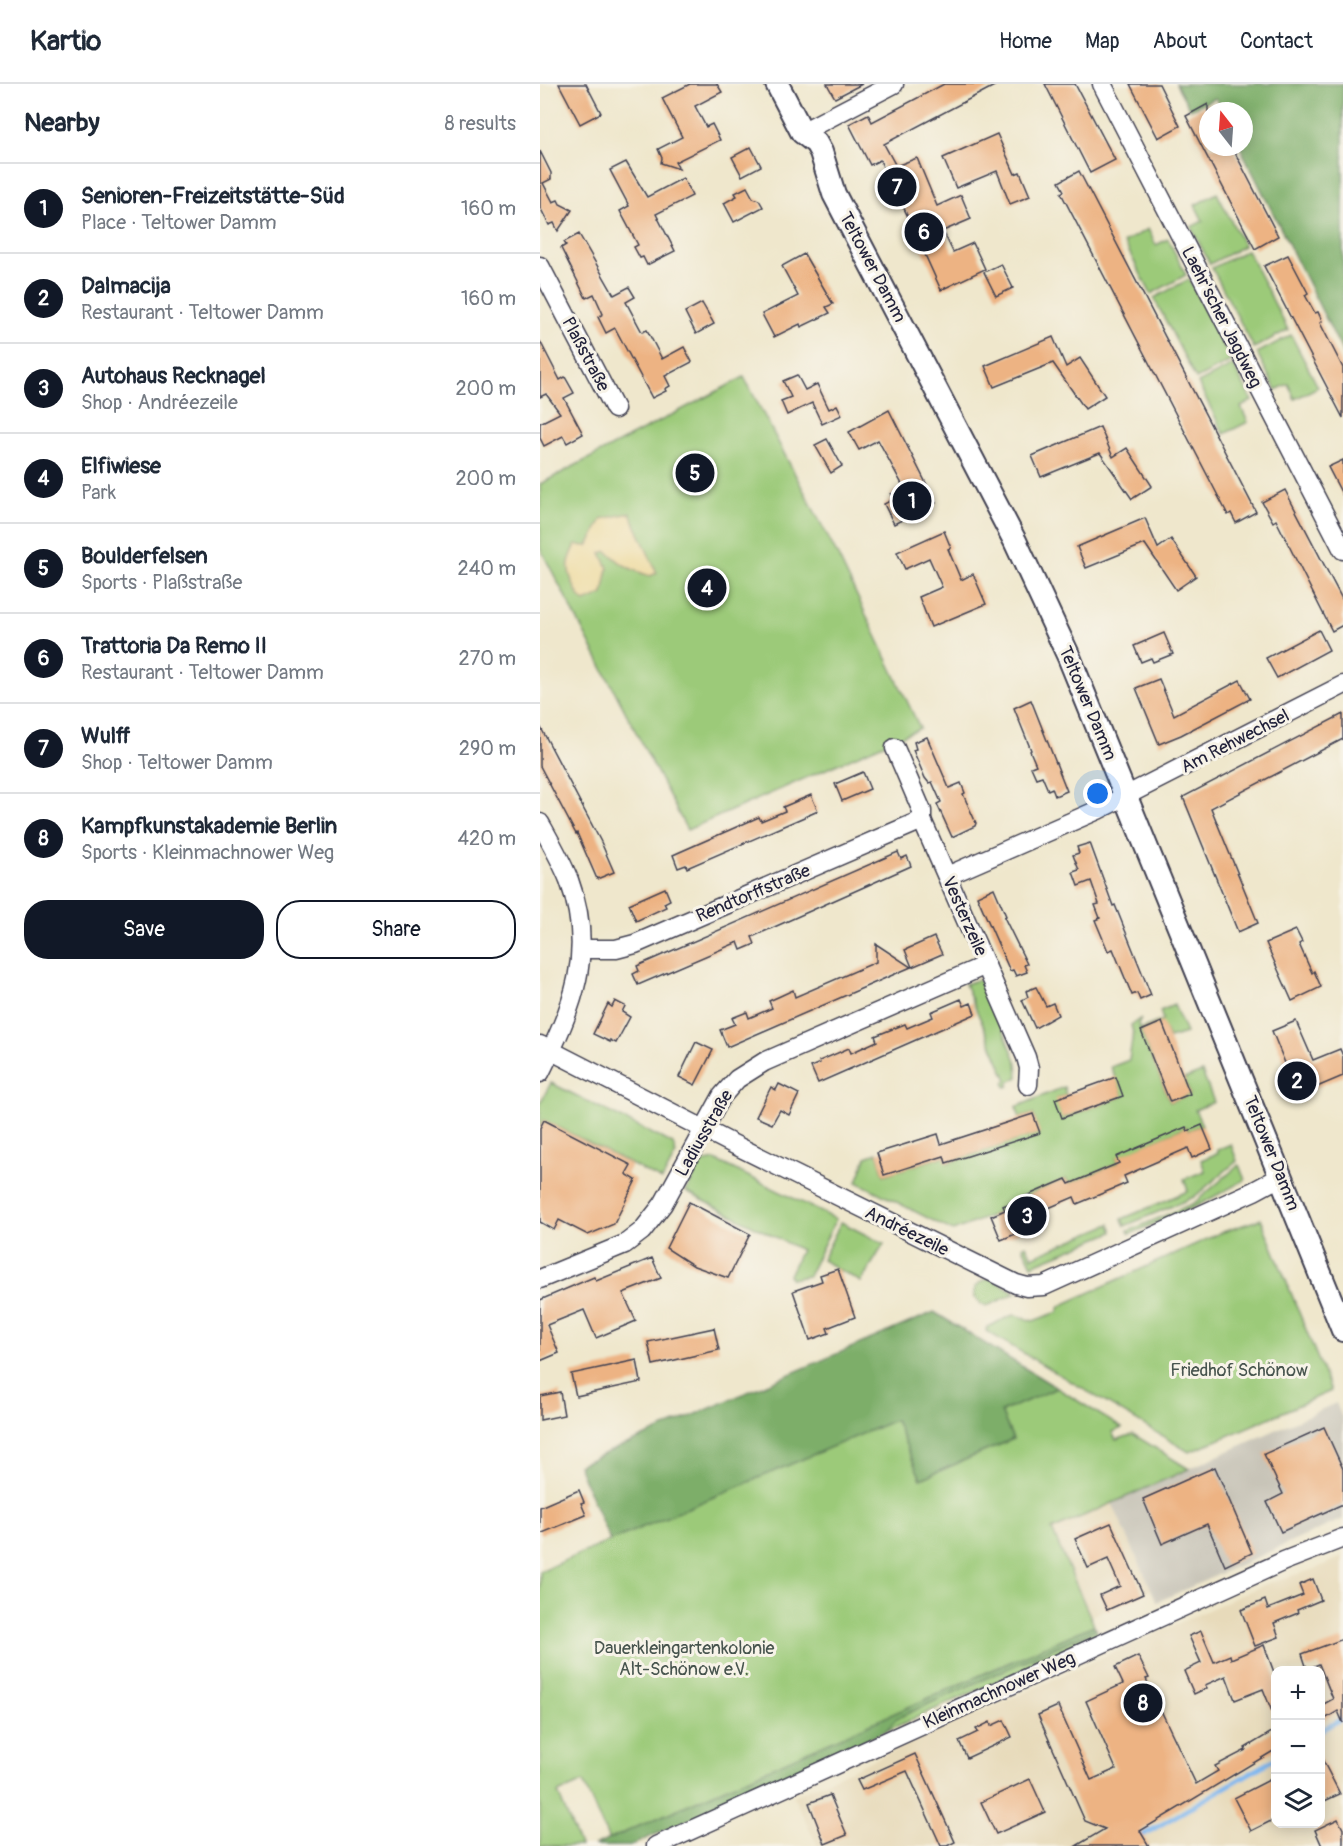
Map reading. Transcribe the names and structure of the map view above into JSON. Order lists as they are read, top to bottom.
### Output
{
  "streets": {
    "main road": ["Teltower Damm"],
    "street": [
      "Laehr'scher Jagdweg",
      "Plaßstraße",
      "Am Rehwechsel",
      "Rendtorffstraße",
      "Vesterzeile",
      "Ladiusstraße",
      "Andréezeile",
      "Kleinmachnower Weg"
    ]
  },
  "crossings": [
    ["Teltower Damm", "Am Rehwechsel"],
    ["Teltower Damm", "Andréezeile"],
    ["Rendtorffstraße", "Vesterzeile"],
    ["Vesterzeile", "Ladiusstraße"],
    ["Ladiusstraße", "Andréezeile"]
  ],
  "parks": ["Friedhof Schönow", "Dauerkleingartenkolonie Alt-Schönow e.V."],
  "north": "top",
  "page": {
    "header": "Kartio",
    "nav": [
      "Home",
      "Map",
      "About",
      "Contact"
    ],
    "heading": ["Nearby", "8 results"],
    "list": [
      {
        "mark": "1",
        "name": "Senioren-Freizeitstätte-Süd",
        "note": "Place · Teltower Damm",
        "value": "160 m"
      },
      {
        "mark": "2",
        "name": "Dalmacija",
        "note": "Restaurant · Teltower Damm",
        "value": "160 m"
      },
      {
        "mark": "3",
        "name": "Autohaus Recknagel",
        "note": "Shop · Andréezeile",
        "value": "200 m"
      },
      {
        "mark": "4",
        "name": "Elfiwiese",
        "note": "Park",
        "value": "200 m"
      },
      {
        "mark": "5",
        "name": "Boulderfelsen",
        "note": "Sports · Plaßstraße",
        "value": "240 m"
      },
      {
        "mark": "6",
        "name": "Trattoria Da Remo II",
        "note": "Restaurant · Teltower Damm",
        "value": "270 m"
      },
      {
        "mark": "7",
        "name": "Wulff",
        "note": "Shop · Teltower Damm",
        "value": "290 m"
      },
      {
        "mark": "8",
        "name": "Kampfkunstakademie Berlin",
        "note": "Sports · Kleinmachnower Weg",
        "value": "420 m"
      }
    ],
    "pins": [
      "7",
      "6",
      "5",
      "1",
      "4",
      "2",
      "3",
      "8"
    ],
    "buttons": ["Save", "Share"],
    "map_buttons": ["+", "−"]
  }
}
